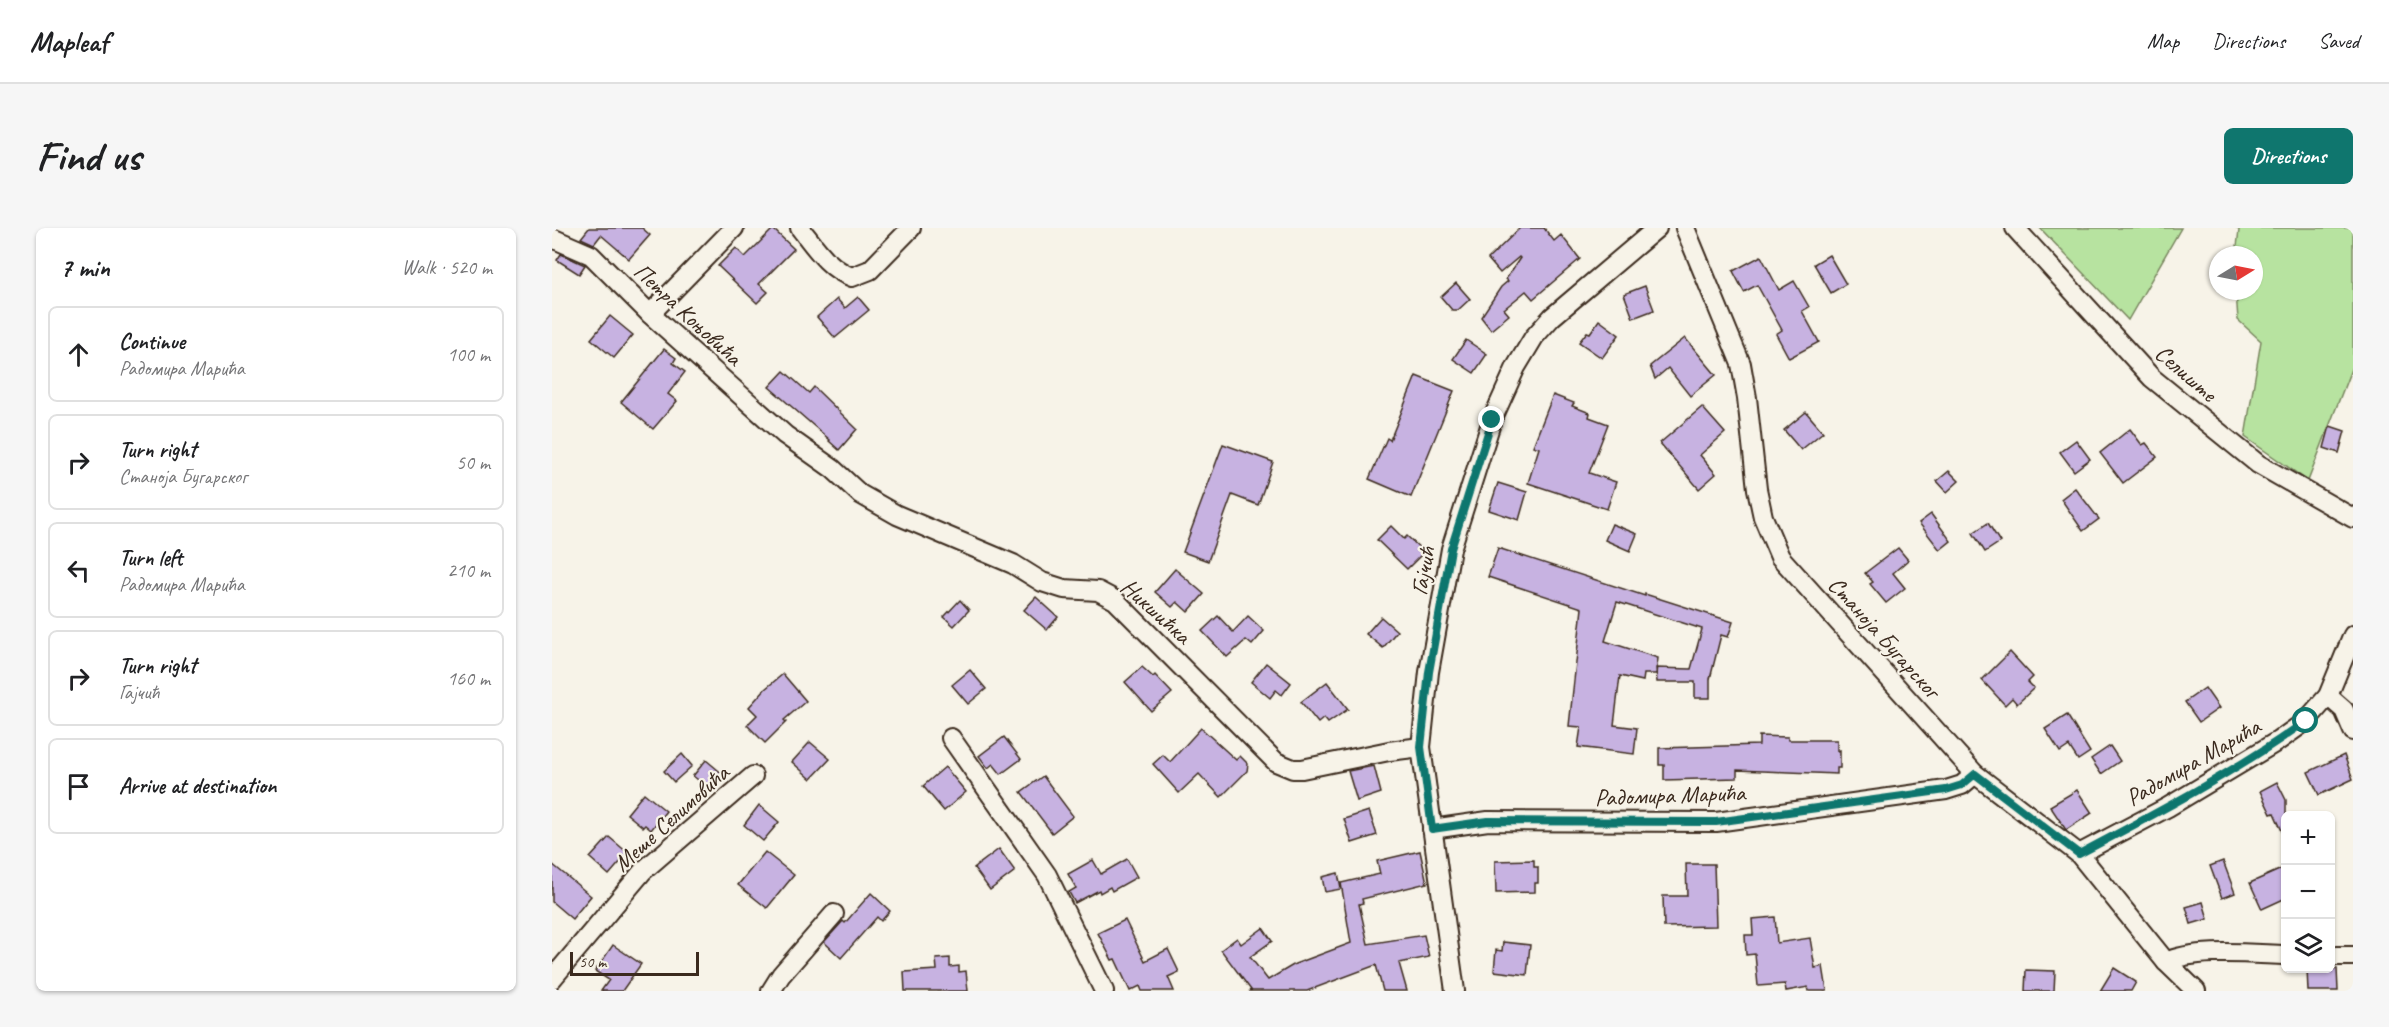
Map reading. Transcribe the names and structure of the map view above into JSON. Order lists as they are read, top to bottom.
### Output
{
  "streets": {
    "street": [
      "Петра Коњовића",
      "Селиште",
      "Гајчић",
      "Никшићка",
      "Станоја Бугарског",
      "Радомира Марића",
      "Меше Селимовића"
    ]
  },
  "crossings": [
    ["Петра Коњовића", "Никшићка"],
    ["Гајчић", "Никшићка"],
    ["Гајчић", "Радомира Марића"],
    ["Станоја Бугарског", "Радомира Марића"]
  ],
  "scale_bar": "50 m",
  "north": "right",
  "page": {
    "header": "Mapleaf",
    "nav": ["Map", "Directions", "Saved"],
    "buttons": "Directions",
    "title": "Find us",
    "heading": ["7 min", "Walk · 520 m"],
    "list": [
      ["Continue", "Радомира Марића", "100 m"],
      ["Turn right", "Станоја Бугарског", "50 m"],
      ["Turn left", "Радомира Марића", "210 m"],
      ["Turn right", "Гајчић", "160 m"],
      "Arrive at destination"
    ],
    "map_buttons": ["+", "−"],
    "scale": "50 m"
  }
}
